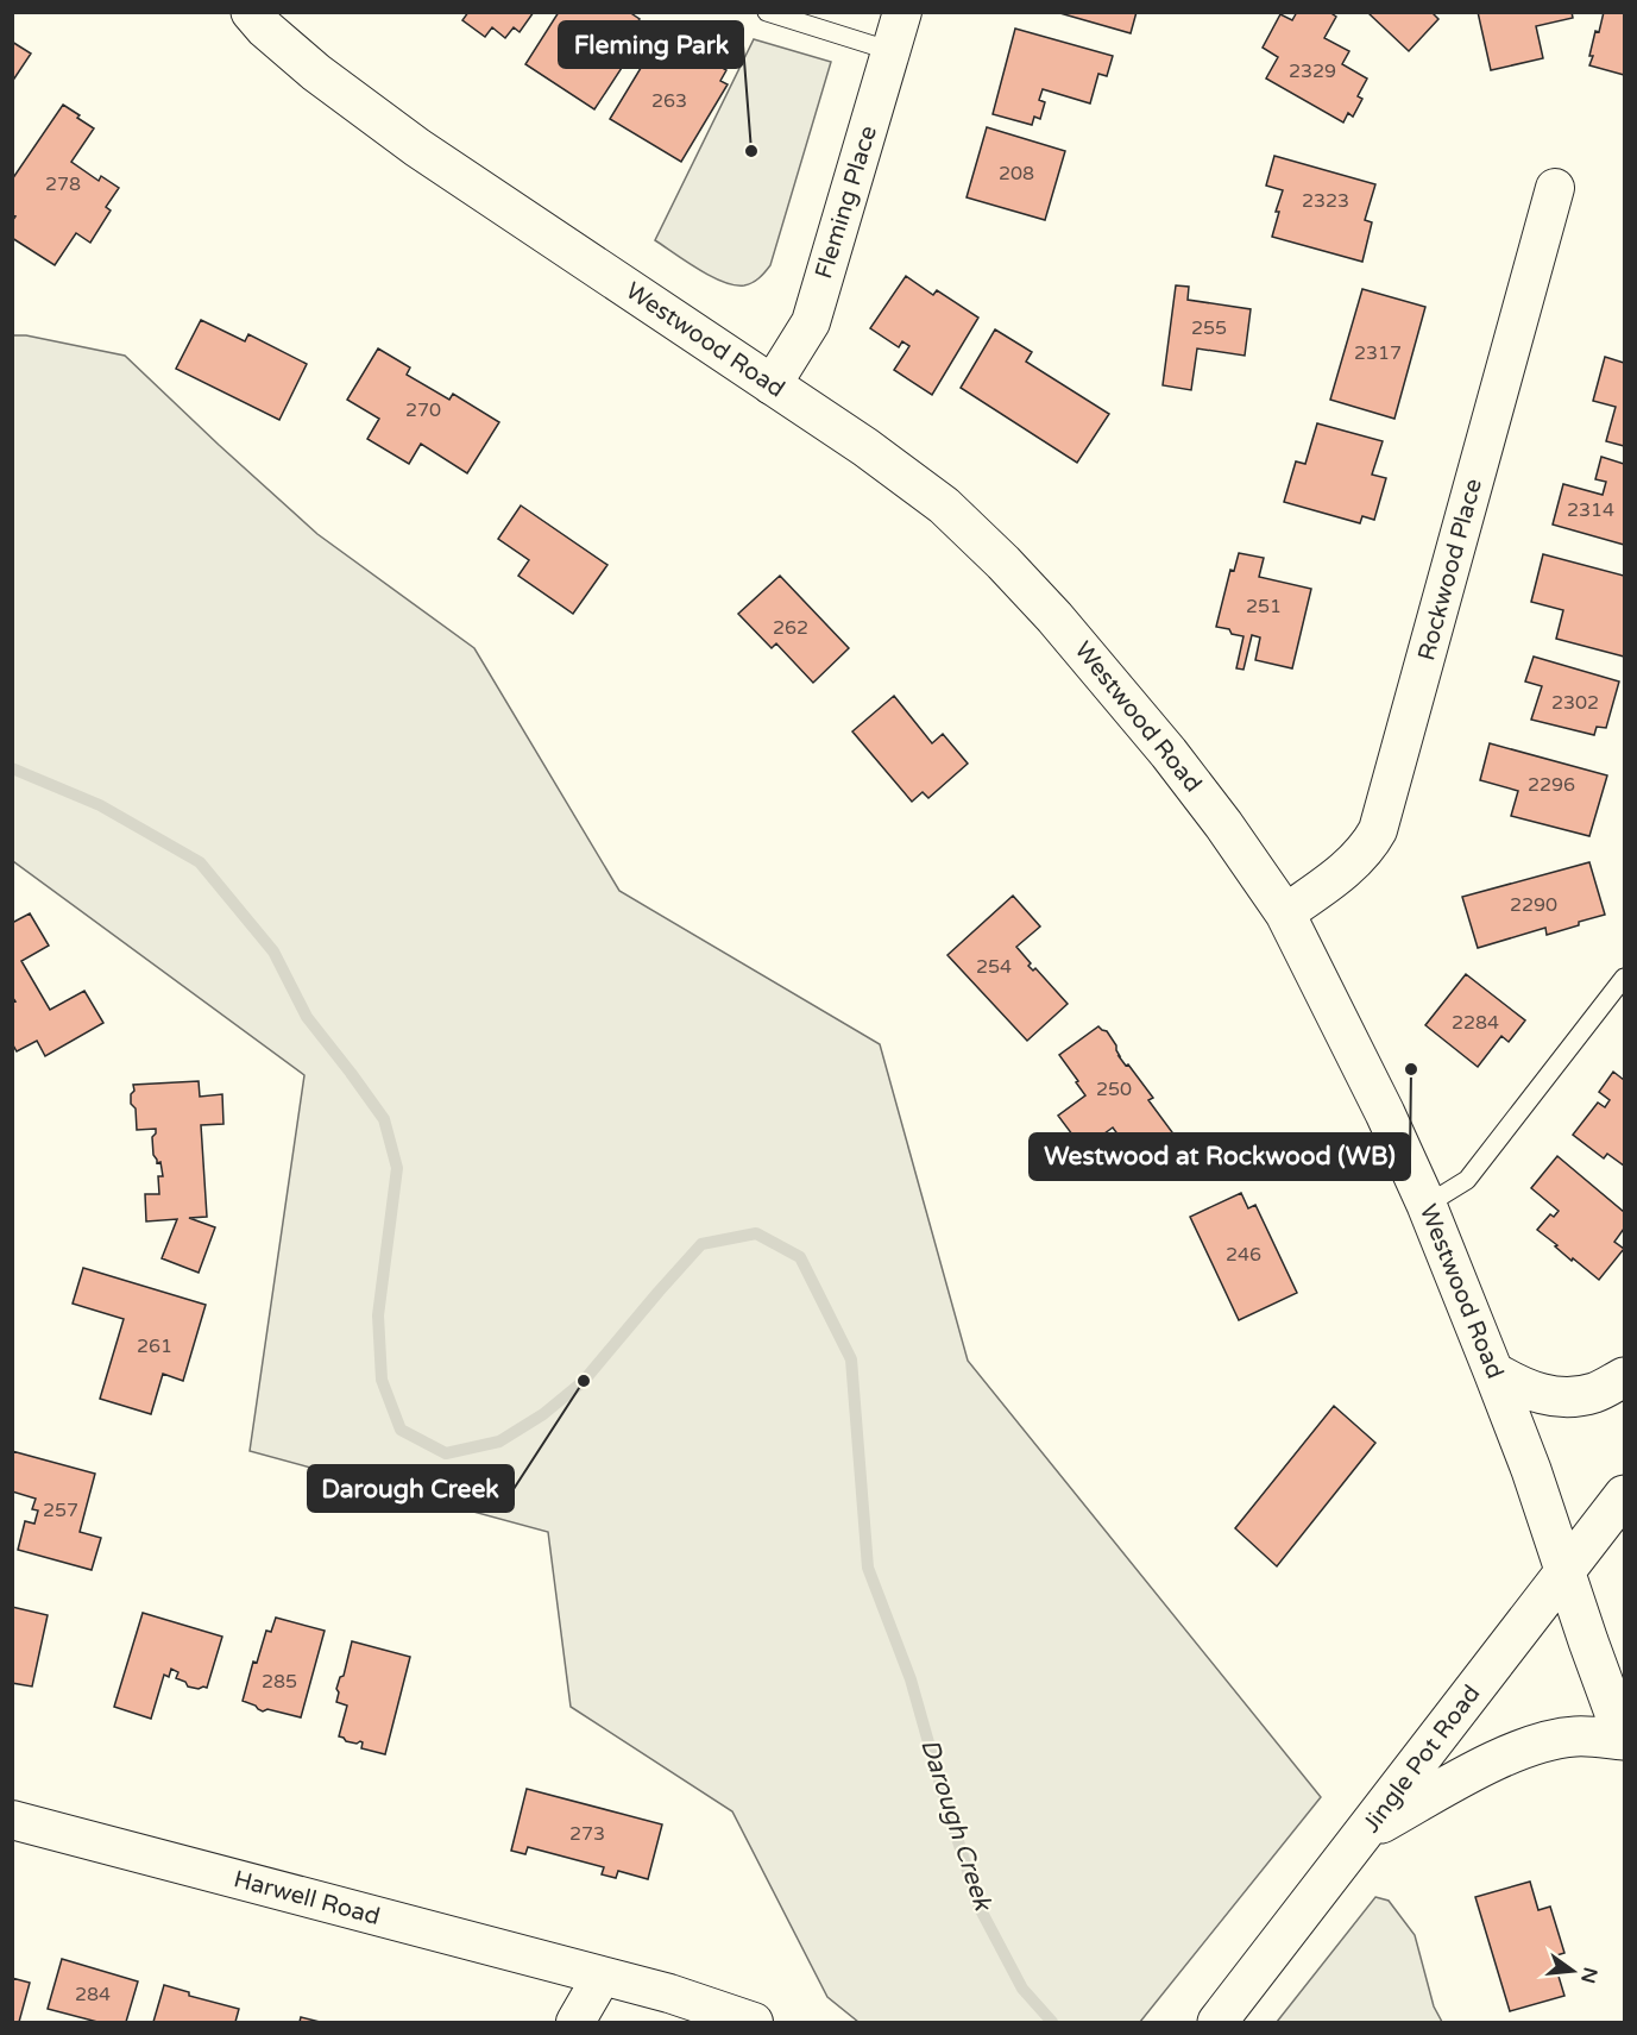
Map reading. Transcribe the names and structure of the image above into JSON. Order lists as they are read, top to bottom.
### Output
{
  "streets": {
    "street": [
      "Fleming Place",
      "Westwood Road",
      "Rockwood Place",
      "Jingle Pot Road",
      "Harwell Road"
    ]
  },
  "crossings": [
    ["Fleming Place", "Westwood Road"],
    ["Westwood Road", "Rockwood Place"],
    ["Westwood Road", "Jingle Pot Road"]
  ],
  "water": ["Darough Creek"],
  "places": ["Fleming Park", "Westwood at Rockwood (WB)", "Darough Creek"],
  "house_numbers": [
    "2329",
    "263",
    "208",
    "278",
    "2323",
    "255",
    "2317",
    "270",
    "2314",
    "251",
    "262",
    "2302",
    "2296",
    "2290",
    "254",
    "2284",
    "250",
    "246",
    "261",
    "257",
    "285",
    "273",
    "284"
  ],
  "north": "right"
}
